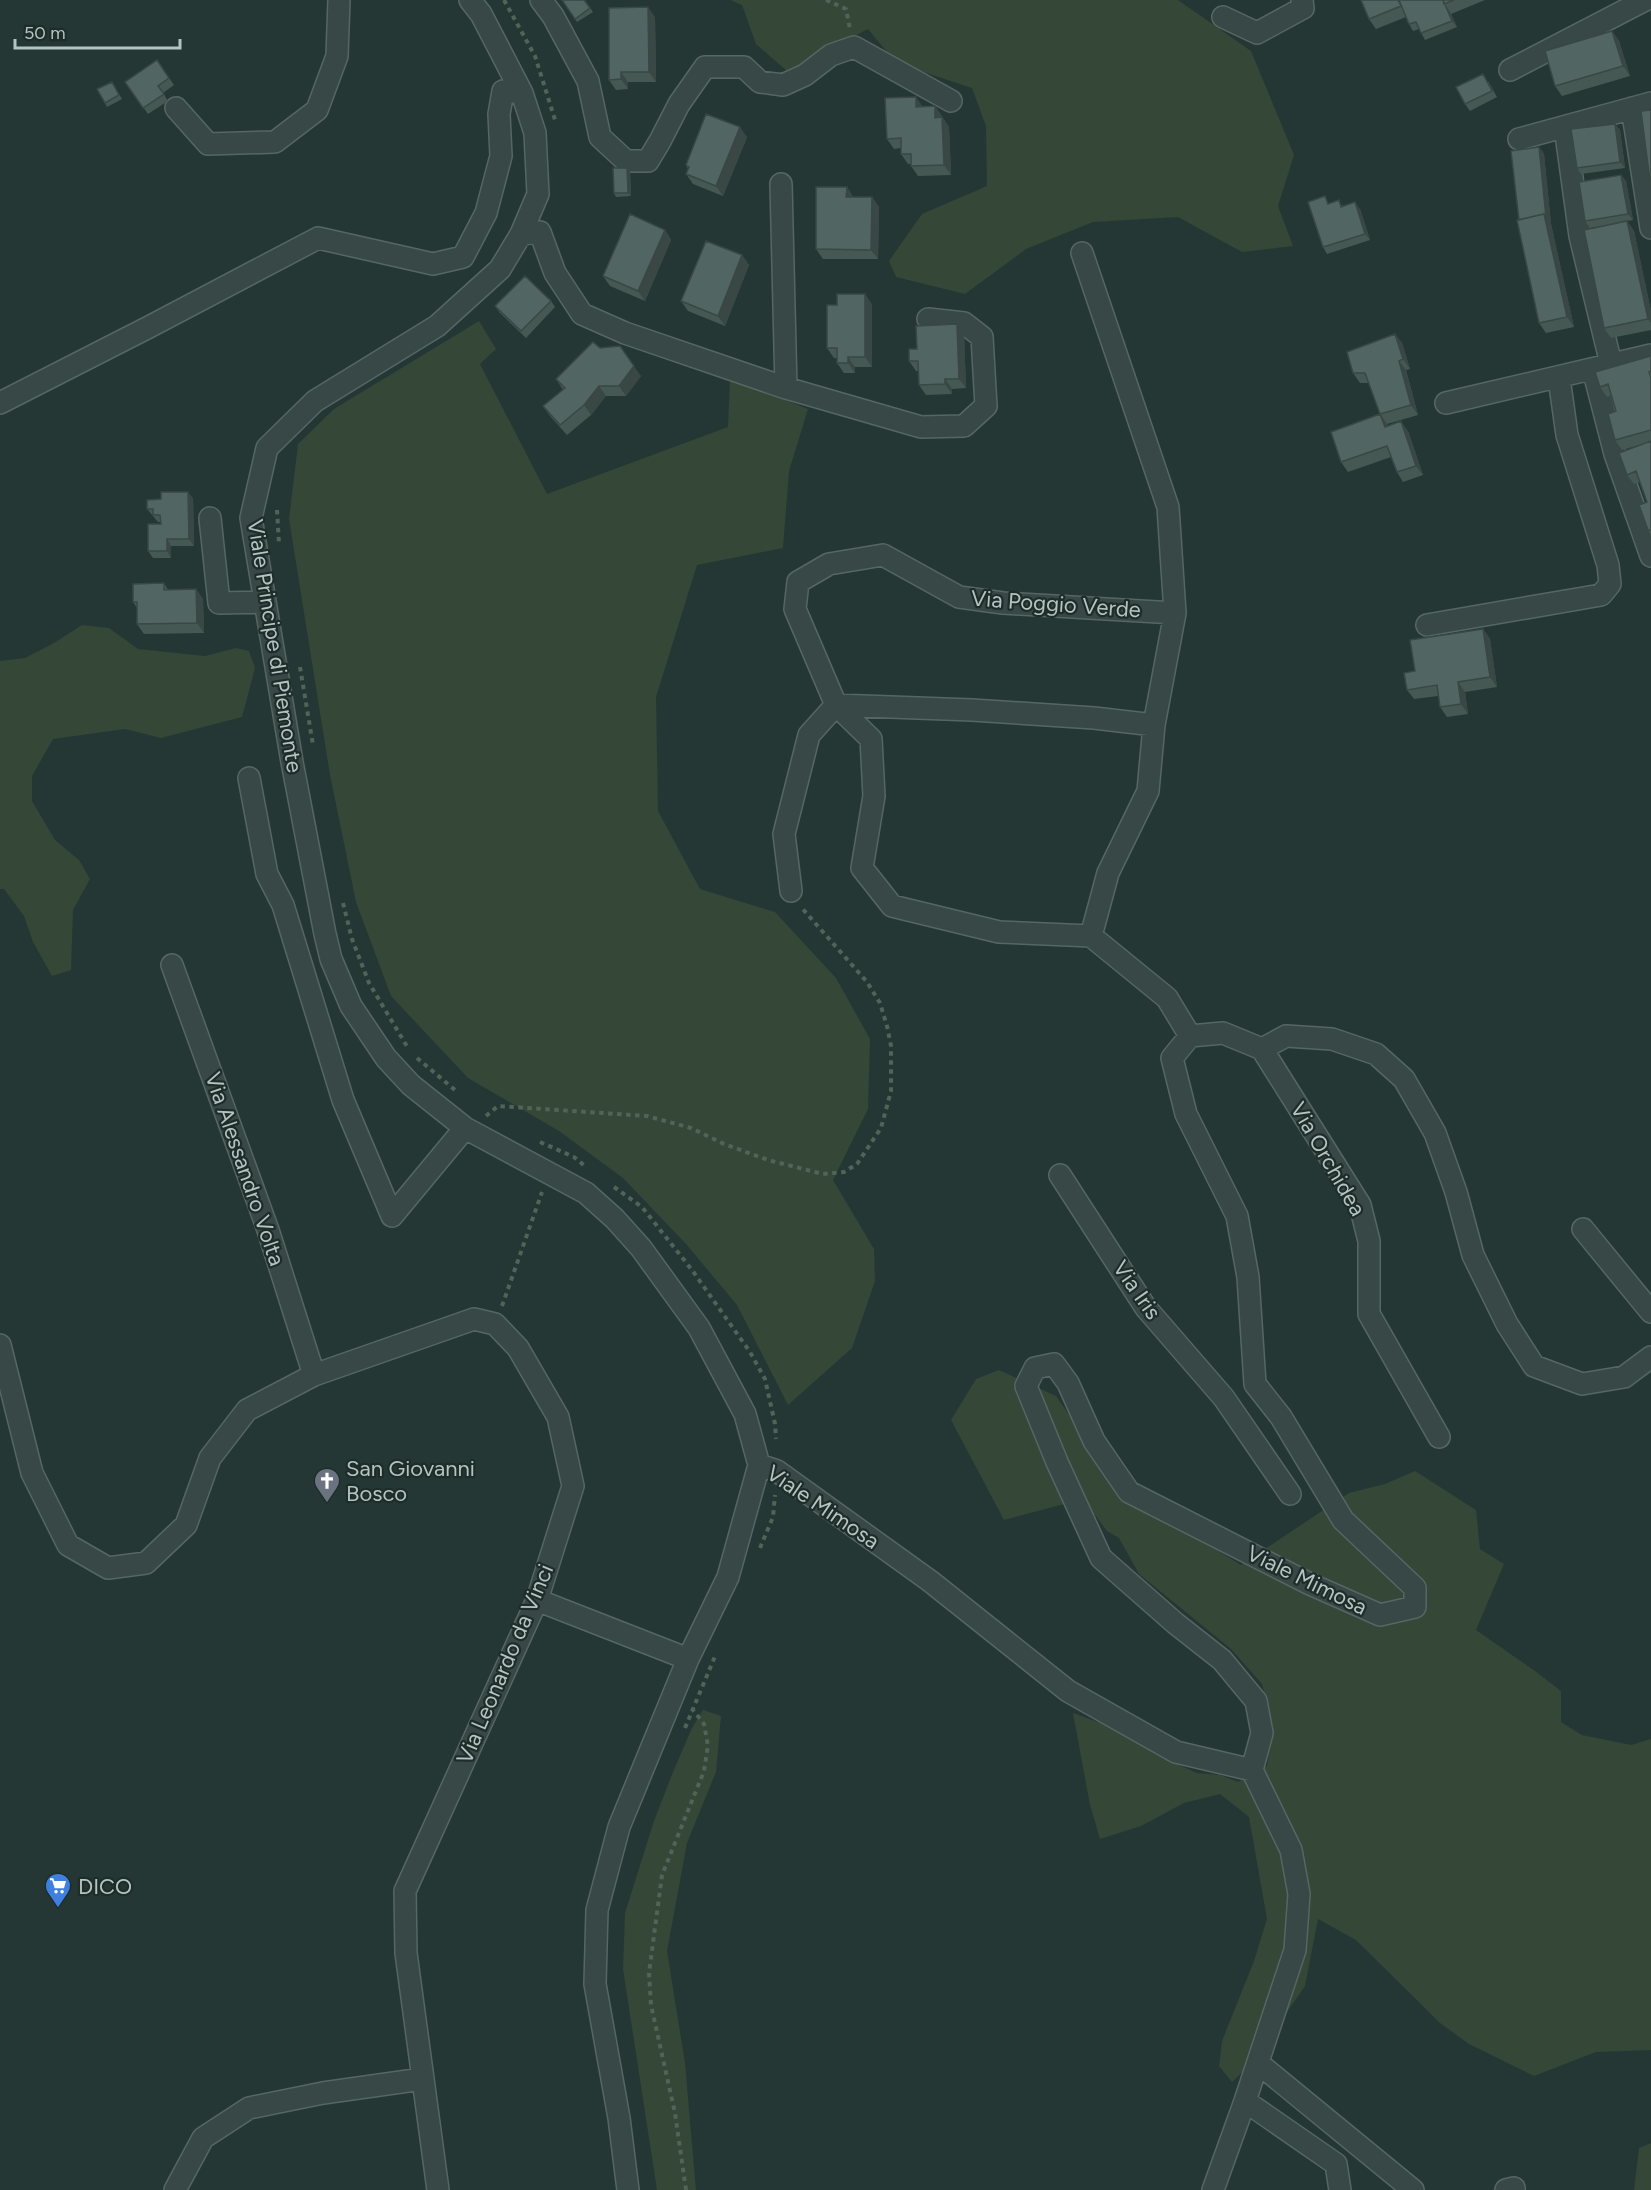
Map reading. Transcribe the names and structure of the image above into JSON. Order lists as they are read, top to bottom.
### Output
{
  "streets": {
    "street": [
      "Via Poggio Verde",
      "Viale Principe di Piemonte",
      "Via Orchidea",
      "Via Alessandro Volta",
      "Via Iris",
      "Viale Mimosa",
      "Via Leonardo da Vinci"
    ]
  },
  "crossings": [
    ["Viale Principe di Piemonte", "Viale Mimosa"]
  ],
  "places": {
    "church": ["San Giovanni Bosco"],
    "supermarket": ["DICO"]
  },
  "scale_bar": "50 m"
}
